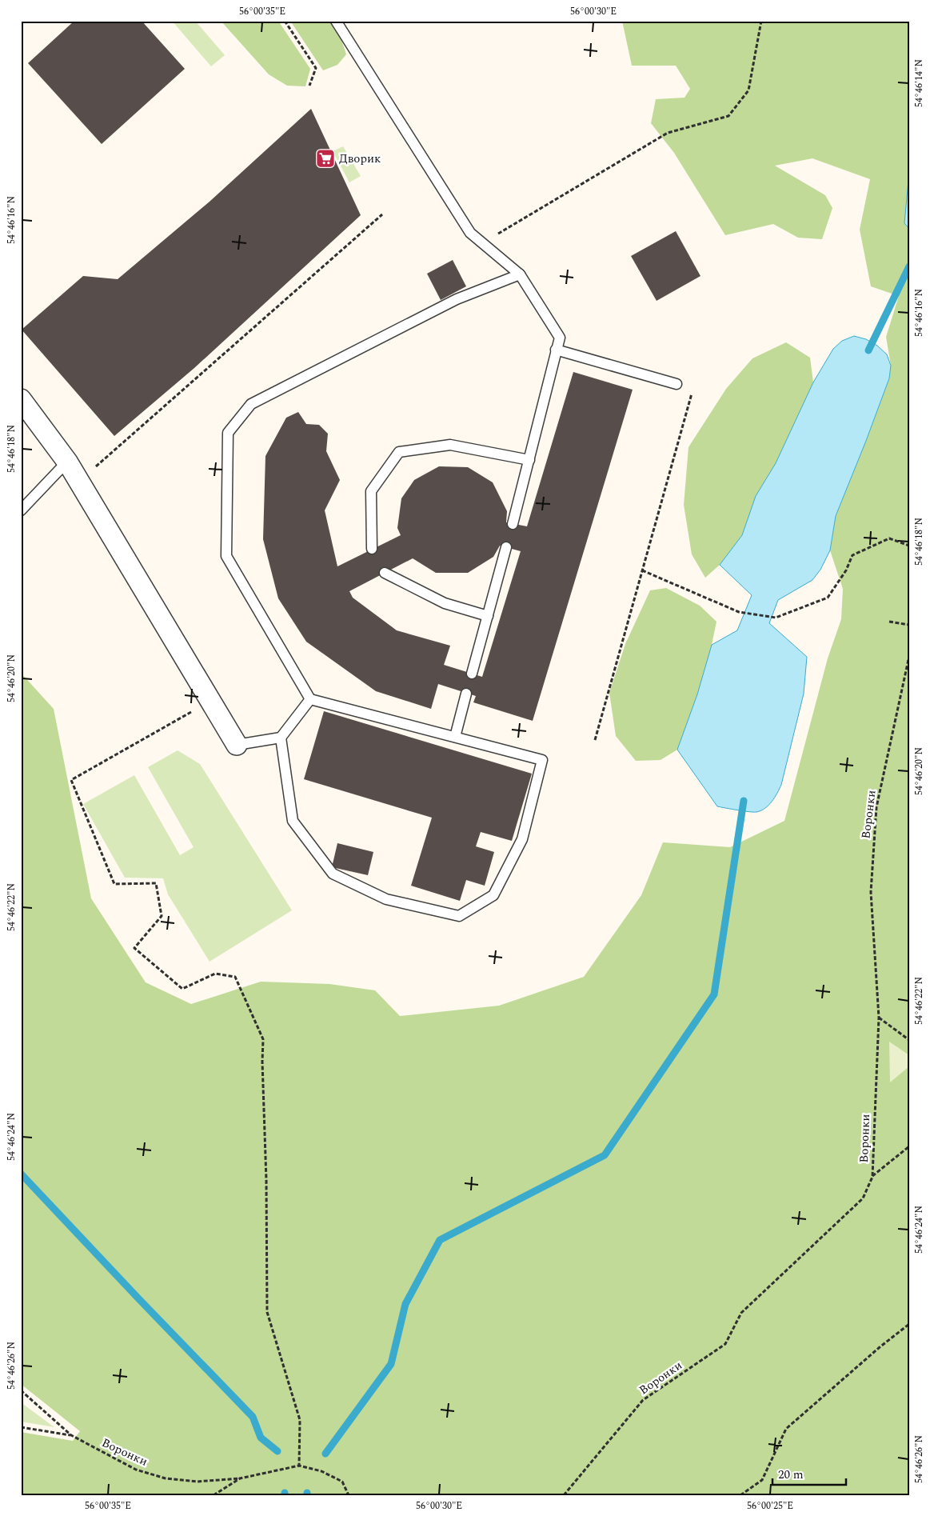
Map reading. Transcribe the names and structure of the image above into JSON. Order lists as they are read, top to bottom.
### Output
{
  "streets": {
    "path": ["Воронки"]
  },
  "places": {
    "supermarket": ["Дворик"]
  },
  "scale_bar": "20 m",
  "coordinates": [
    "56°00'35\"E",
    "56°00'30\"E",
    "54°46'14\"N",
    "54°46'16\"N",
    "54°46'18\"N",
    "54°46'20\"N",
    "54°46'22\"N",
    "54°46'24\"N",
    "54°46'26\"N",
    "56°00'25\"E"
  ]
}
